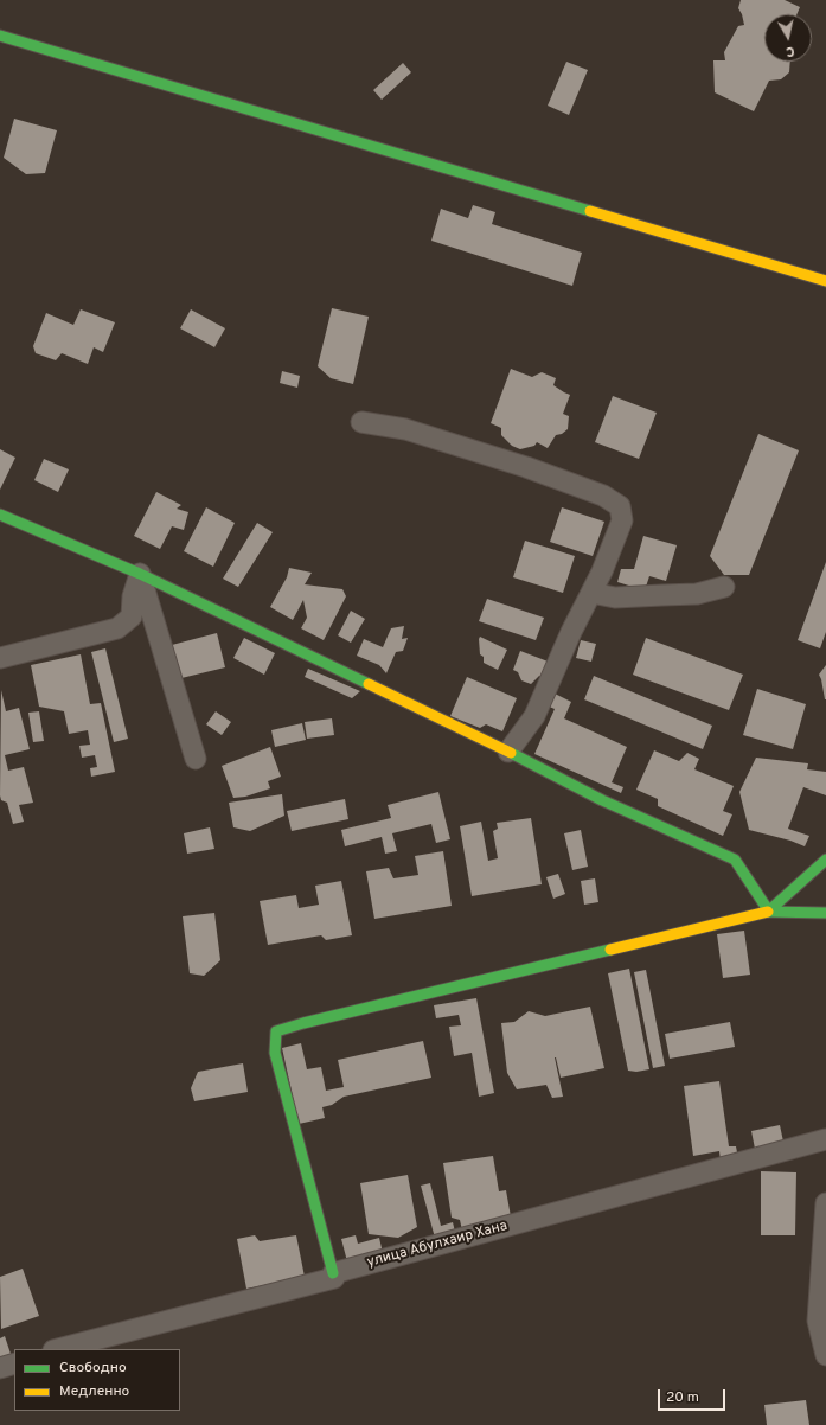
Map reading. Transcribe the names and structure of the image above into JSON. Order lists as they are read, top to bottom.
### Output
{
  "streets": {
    "street": ["улица Абулхаир Хана"]
  },
  "legend": ["Свободно", "Медленно"],
  "scale_bar": "20 m",
  "north": "bottom"
}
